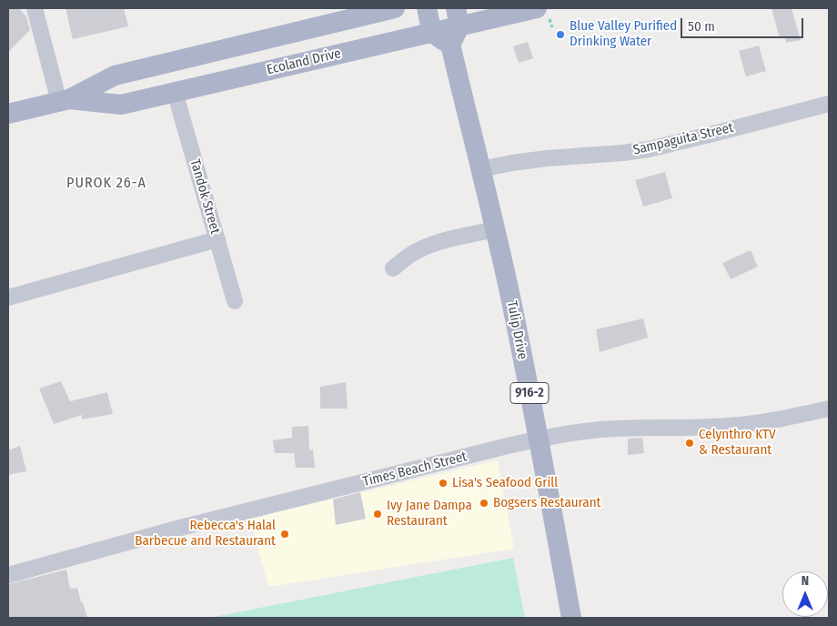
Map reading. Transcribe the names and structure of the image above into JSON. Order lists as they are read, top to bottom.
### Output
{
  "streets": {
    "main road": ["Ecoland Drive", "Tulip Drive", "916-2"],
    "street": ["Sampaguita Street", "Tandok Street", "Times Beach Street"]
  },
  "crossings": [
    ["Ecoland Drive", "Tandok Street"],
    ["Sampaguita Street", "Tulip Drive"],
    ["Tulip Drive", "Times Beach Street"]
  ],
  "districts": ["PUROK 26-A"],
  "places": [
    "Blue Valley Purified Drinking Water",
    "Celynthro KTV & Restaurant",
    "Lisa's Seafood Grill",
    "Bogsers Restaurant",
    "Ivy Jane Dampa Restaurant",
    "Rebecca's Halal Barbecue and Restaurant"
  ],
  "scale_bar": "50 m",
  "north": "top"
}
